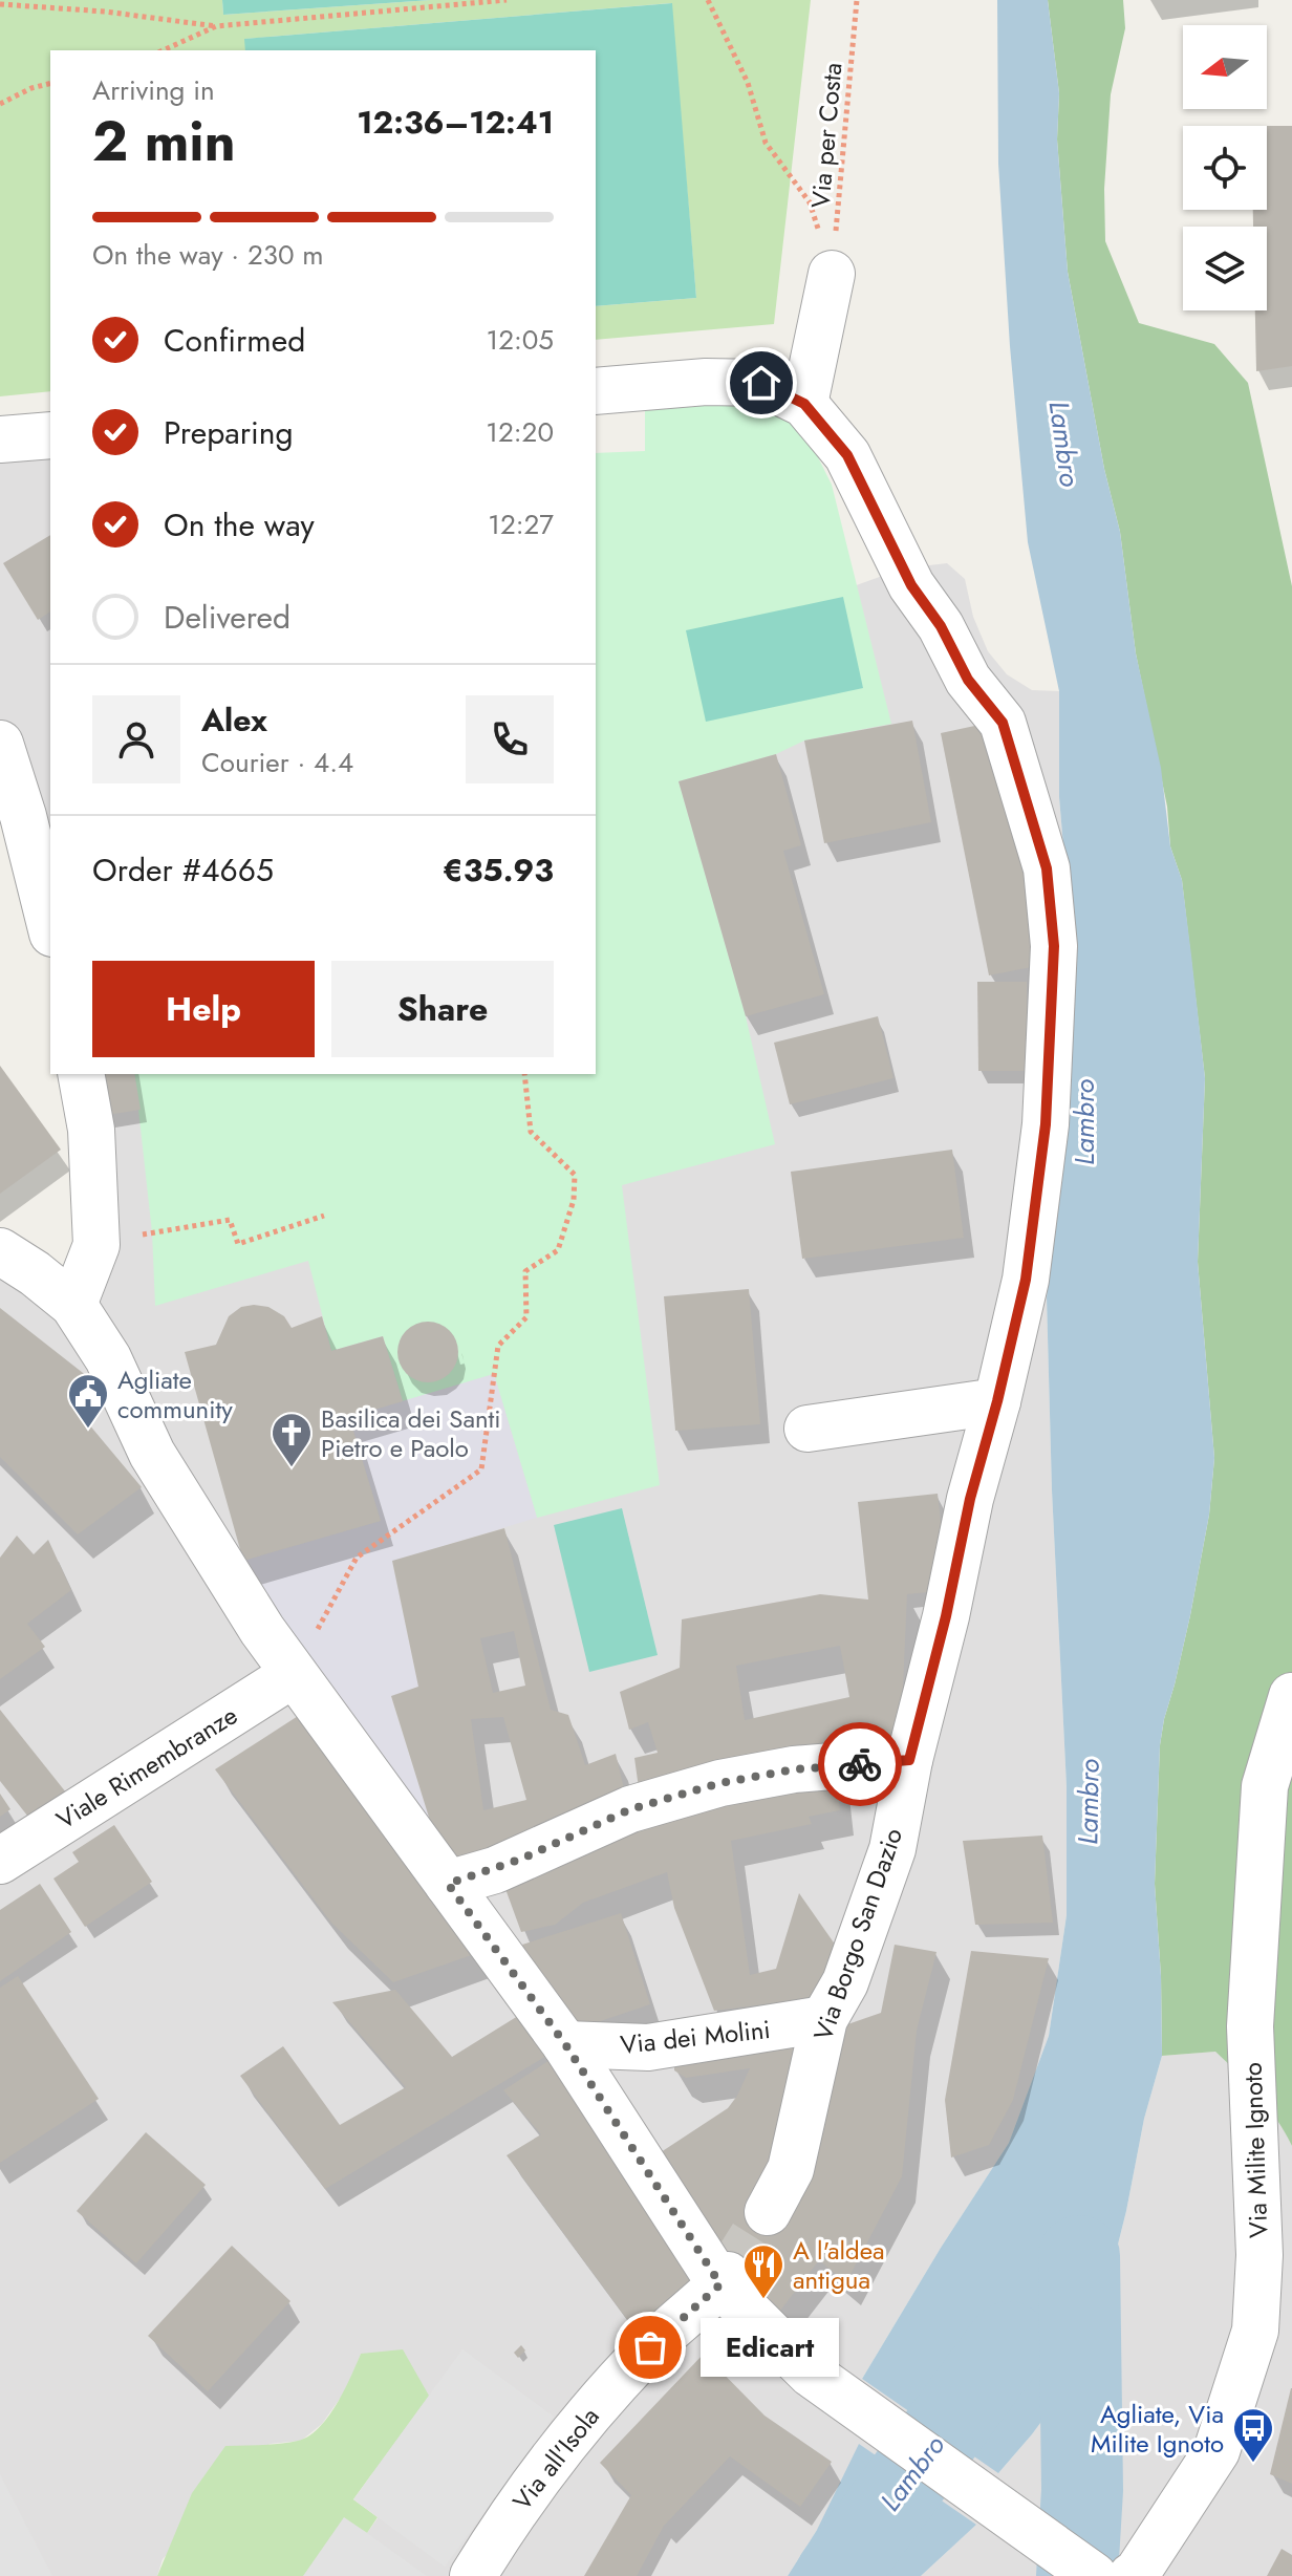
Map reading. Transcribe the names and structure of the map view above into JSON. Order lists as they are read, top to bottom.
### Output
{
  "streets": {
    "street": [
      "Viale Rimembranze",
      "Via Borgo San Dazio",
      "Via dei Molini",
      "Via Milite Ignoto",
      "Via all'Isola"
    ],
    "path": ["Via per Costa"]
  },
  "crossings": [
    ["Via Borgo San Dazio", "Via dei Molini"]
  ],
  "water": ["Lambro"],
  "places": {
    "public building": ["Agliate community"],
    "church": ["Basilica dei Santi Pietro e Paolo"],
    "restaurant": ["A l'aldea antigua"],
    "other": ["Edicart"],
    "bus stop": ["Agliate, Via Milite Ignoto"]
  },
  "north": "left",
  "page": {
    "heading": ["2 min", "Arriving in", "12:36–12:41"],
    "panel": [
      "Alex",
      "Courier · 4.4",
      "Order #4665",
      "€35.93"
    ],
    "bar": "On the way · 230 m",
    "list": [
      ["Confirmed", "12:05"],
      ["Preparing", "12:20"],
      ["On the way", "12:27"],
      "Delivered"
    ],
    "buttons": ["Help", "Share"],
    "bubble": "Edicart"
  }
}
